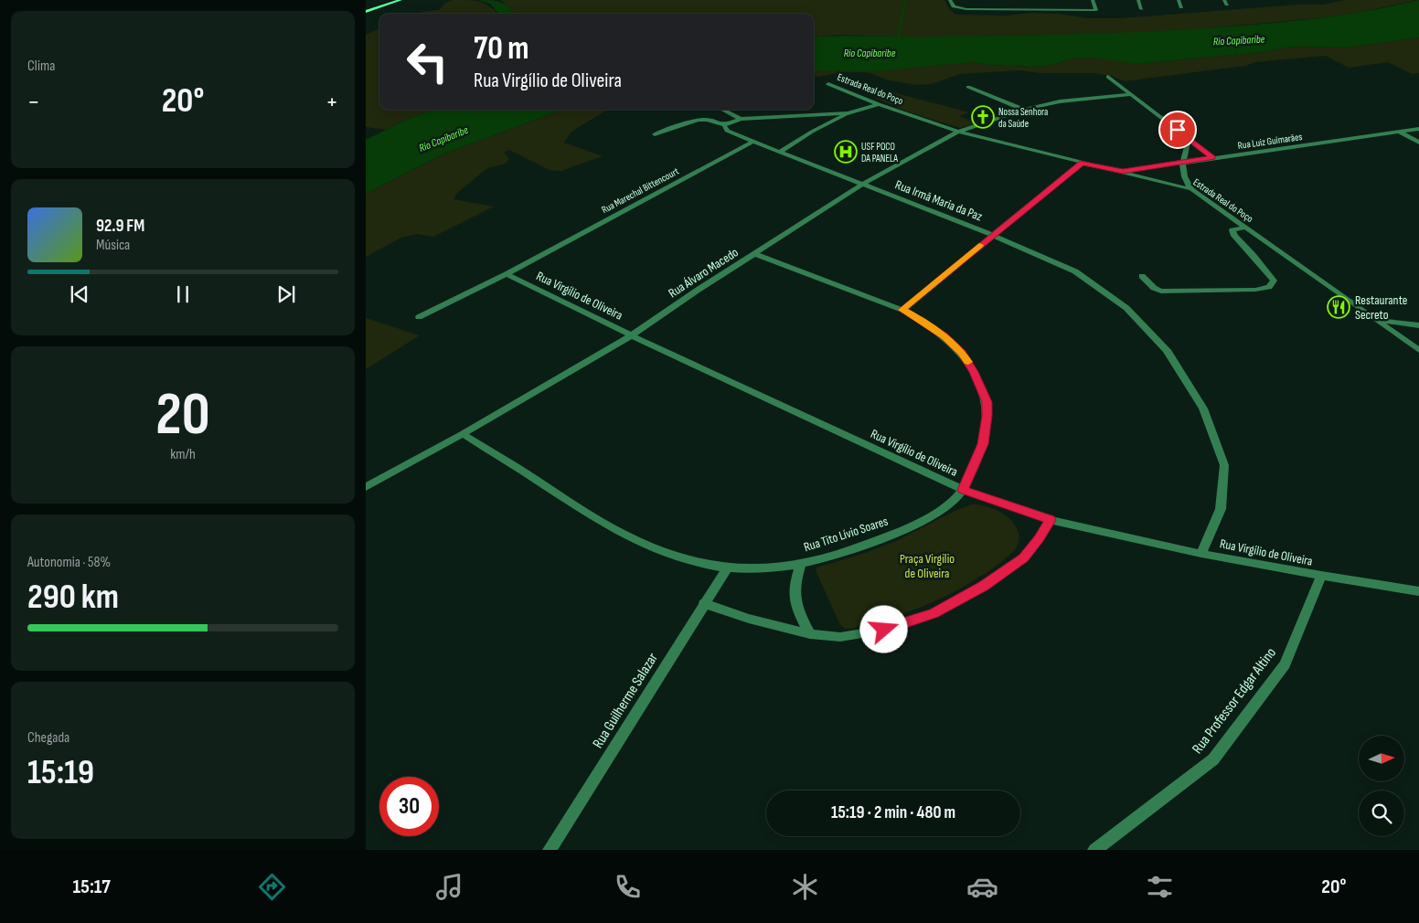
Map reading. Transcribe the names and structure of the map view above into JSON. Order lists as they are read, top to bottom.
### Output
{
  "streets": {
    "street": [
      "Estrada Real do Poço",
      "Rua Luiz Guimarães",
      "Rua Marechal Bittencourt",
      "Rua Irmã Maria da Paz",
      "Rua Álvaro Macedo",
      "Rua Virgílio de Oliveira",
      "Rua Tito Lívio Soares",
      "Rua Guilherme Salazar",
      "Rua Professor Edgar Altino"
    ]
  },
  "crossings": [
    ["Estrada Real do Poço", "Rua Luiz Guimarães"],
    ["Estrada Real do Poço", "Rua Álvaro Macedo"],
    ["Rua Marechal Bittencourt", "Rua Irmã Maria da Paz"],
    ["Rua Marechal Bittencourt", "Rua Virgílio de Oliveira"],
    ["Rua Irmã Maria da Paz", "Rua Álvaro Macedo"],
    ["Rua Irmã Maria da Paz", "Rua Virgílio de Oliveira"],
    ["Rua Álvaro Macedo", "Rua Virgílio de Oliveira"],
    ["Rua Álvaro Macedo", "Rua Tito Lívio Soares"],
    ["Rua Virgílio de Oliveira", "Rua Tito Lívio Soares"],
    ["Rua Virgílio de Oliveira", "Rua Professor Edgar Altino"],
    ["Rua Tito Lívio Soares", "Rua Guilherme Salazar"]
  ],
  "water": ["Rio Capibaribe"],
  "parks": ["Praça Virgilio de Oliveira"],
  "places": {
    "church": ["Nossa Senhora da Saúde"],
    "hospital": ["USF POCO DA PANELA"],
    "restaurant": ["Restaurante Secreto"]
  },
  "north": "right",
  "page": {
    "tile": [
      "Clima",
      ["20", "km/h"],
      ["Autonomia · 58%", "290 km"],
      ["Chegada", "15:19"]
    ],
    "turn": ["70 m", "Rua Virgílio de Oliveira"],
    "heat": ["−", "20°", "+"],
    "song": ["92.9 FM", "Música"],
    "limit": "30",
    "trip": "15:19 · 2 min · 480 m",
    "tabs": ["15:17", "20°"]
  }
}
